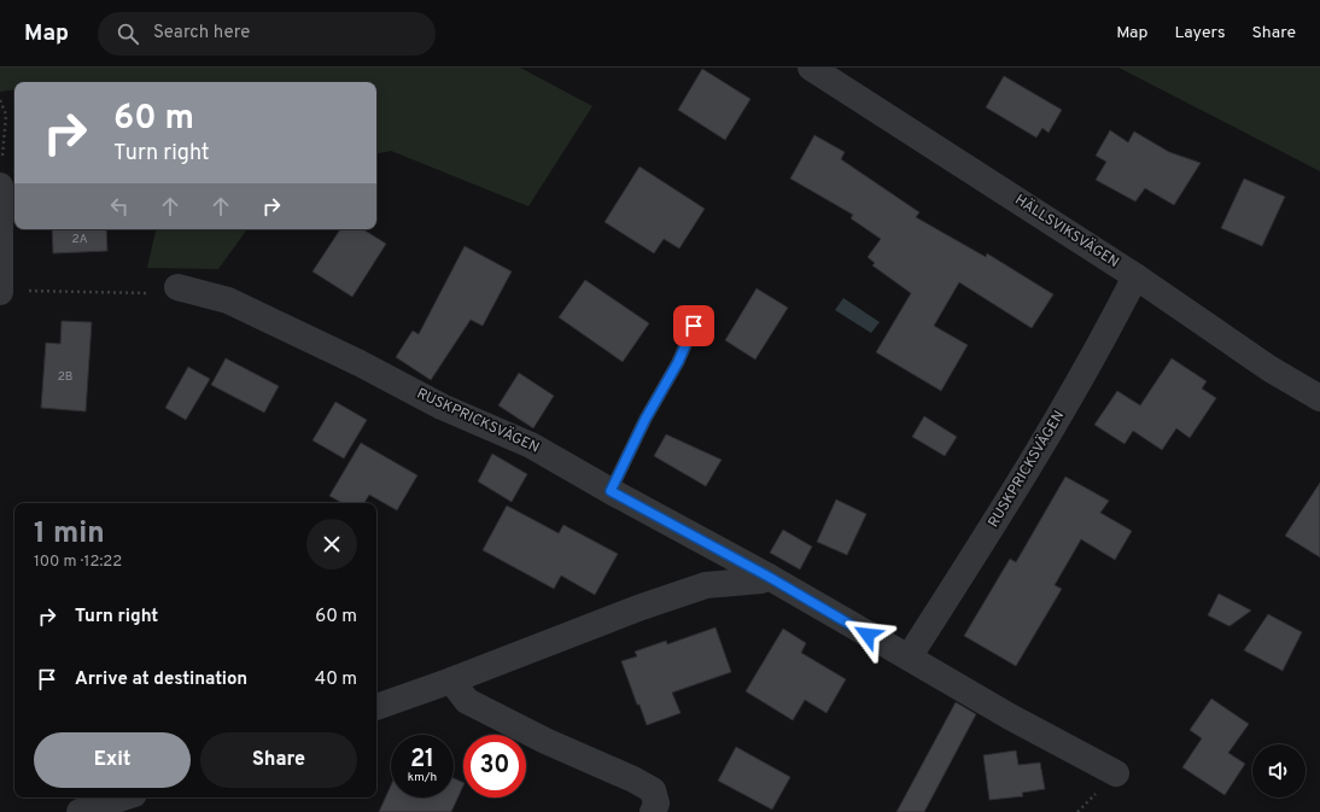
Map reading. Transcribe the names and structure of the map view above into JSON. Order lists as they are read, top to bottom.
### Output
{
  "streets": {
    "street": ["HÄLLSVIKSVÄGEN", "RUSKPRICKSVÄGEN"]
  },
  "crossings": [
    ["HÄLLSVIKSVÄGEN", "RUSKPRICKSVÄGEN"]
  ],
  "house_numbers": ["2A", "2B"],
  "page": {
    "header": "Map",
    "search": "Search here",
    "nav": ["Map", "Layers", "Share"],
    "turn": ["60 m", "Turn right"],
    "heading": ["1 min", "100 m · 12:22"],
    "list": [
      {
        "name": "Turn right",
        "value": "60 m"
      },
      {
        "name": "Arrive at destination",
        "value": "40 m"
      }
    ],
    "buttons": ["Exit", "Share"],
    "speed": "21 km/h",
    "limit": "30"
  }
}
